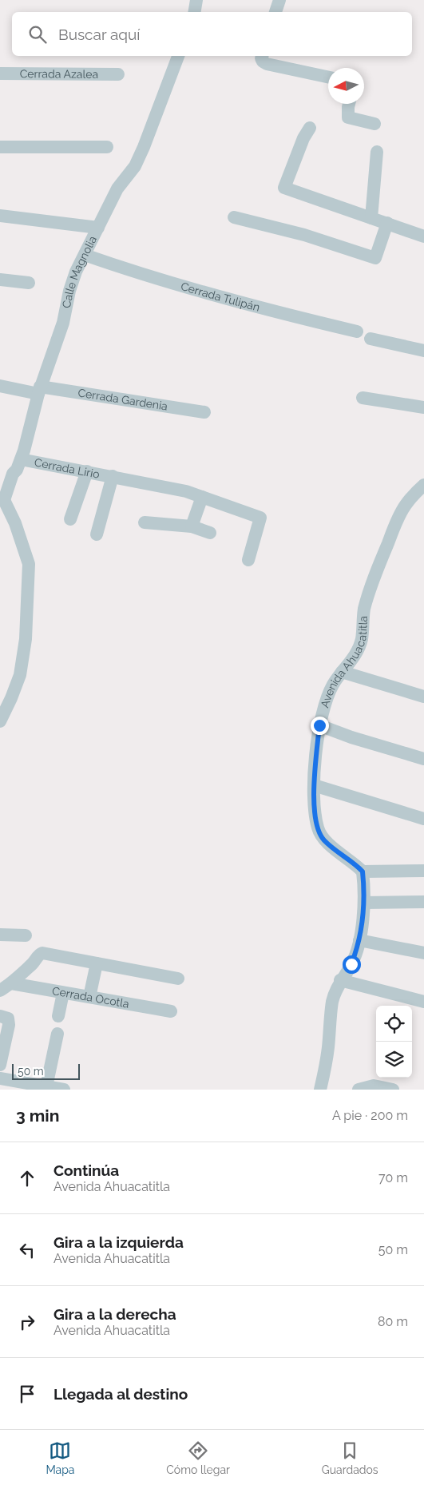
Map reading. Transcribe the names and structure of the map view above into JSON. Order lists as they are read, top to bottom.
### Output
{
  "streets": {
    "street": [
      "Cerrada Azalea",
      "Calle Magnolia",
      "Cerrada Tulipán",
      "Cerrada Gardenia",
      "Cerrada Lirio",
      "Avenida Ahuacatitla",
      "Cerrada Ocotla"
    ]
  },
  "crossings": [
    ["Calle Magnolia", "Cerrada Tulipán"],
    ["Calle Magnolia", "Cerrada Gardenia"],
    ["Calle Magnolia", "Cerrada Lirio"]
  ],
  "scale_bar": "50 m",
  "north": "left",
  "page": {
    "search": "Buscar aquí",
    "scale": "50 m",
    "heading": ["3 min", "A pie · 200 m"],
    "list": [
      ["Continúa", "Avenida Ahuacatitla", "70 m"],
      ["Gira a la izquierda", "Avenida Ahuacatitla", "50 m"],
      ["Gira a la derecha", "Avenida Ahuacatitla", "80 m"],
      "Llegada al destino"
    ],
    "nav": ["Mapa", "Cómo llegar", "Guardados"]
  }
}
